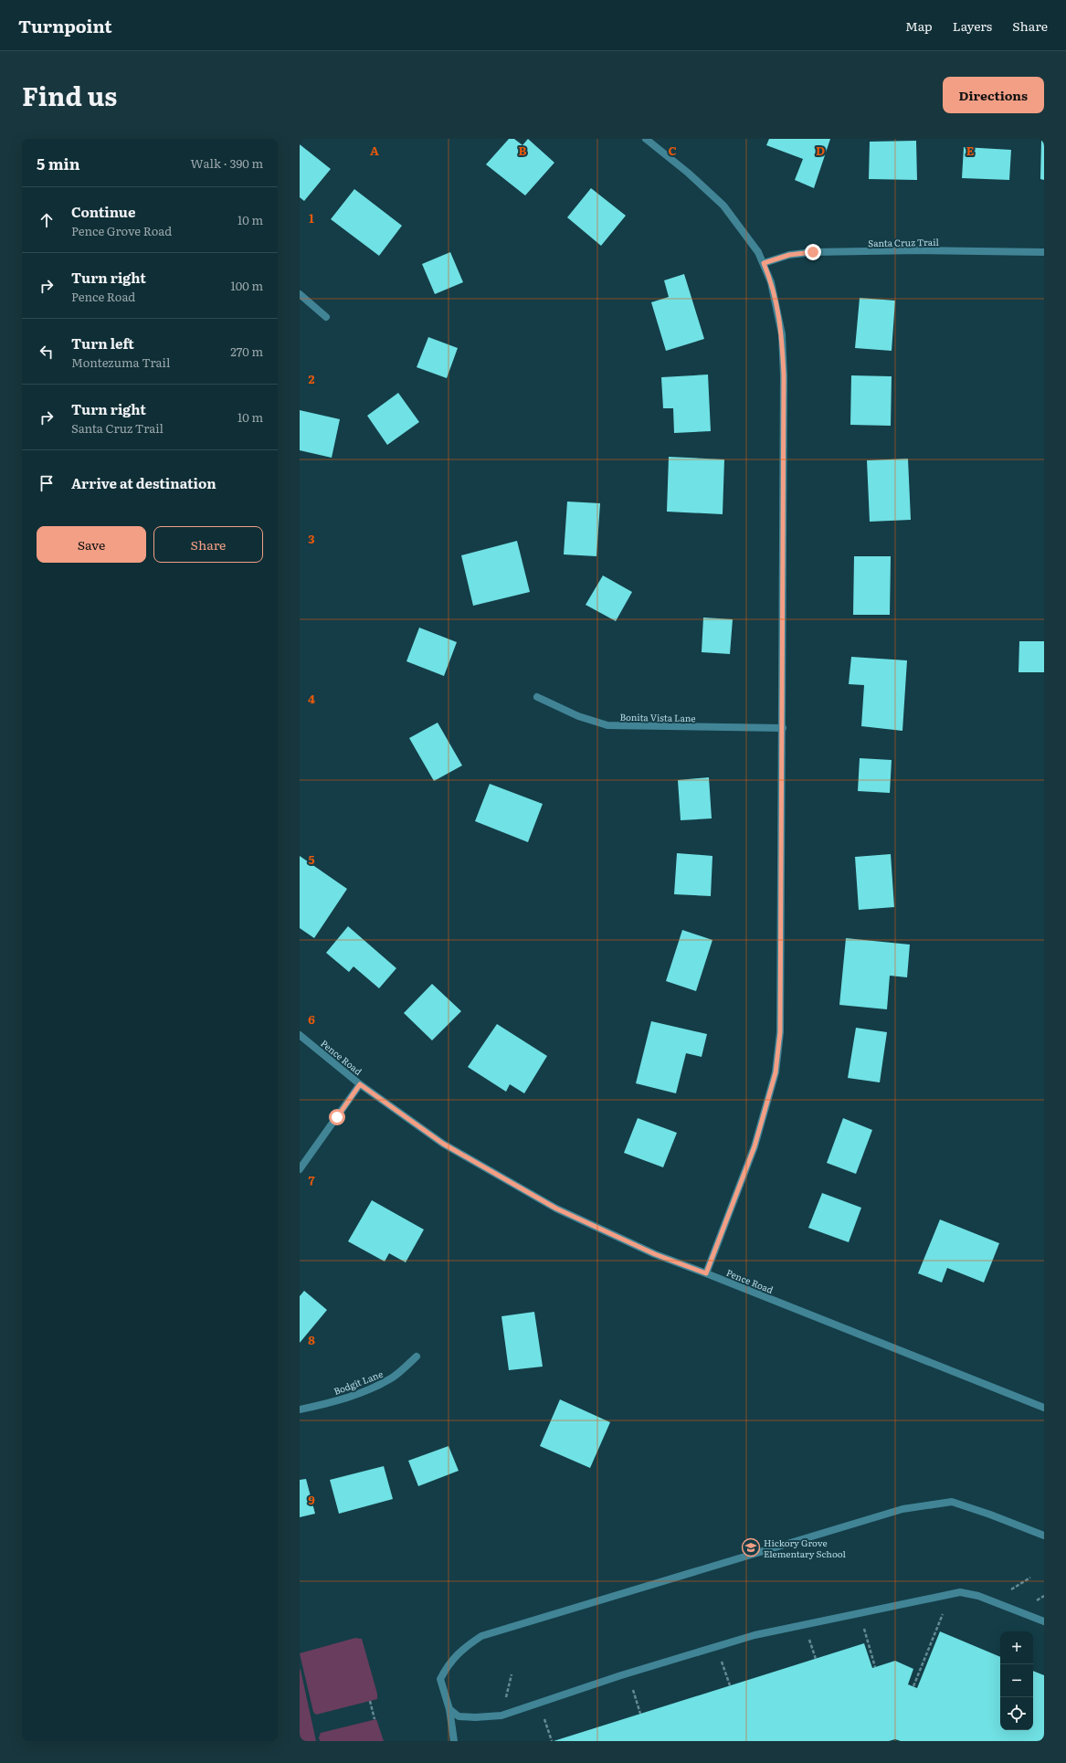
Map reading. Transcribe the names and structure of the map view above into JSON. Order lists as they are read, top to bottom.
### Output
{
  "streets": {
    "street": [
      "Santa Cruz Trail",
      "Bonita Vista Lane",
      "Pence Road",
      "Bodgit Lane"
    ]
  },
  "places": {
    "school or university": ["Hickory Grove Elementary School"]
  },
  "page": {
    "header": "Turnpoint",
    "nav": ["Map", "Layers", "Share"],
    "title": "Find us",
    "buttons": [
      "Directions",
      ["Save", "Share"]
    ],
    "heading": ["5 min", "Walk · 390 m"],
    "list": [
      ["Continue", "Pence Grove Road", "10 m"],
      ["Turn right", "Pence Road", "100 m"],
      ["Turn left", "Montezuma Trail", "270 m"],
      ["Turn right", "Santa Cruz Trail", "10 m"],
      "Arrive at destination"
    ],
    "map_buttons": ["+", "−"]
  },
  "grid": {
    "columns": [
      "A",
      "B",
      "C",
      "D",
      "E"
    ],
    "rows": [
      "1",
      "2",
      "3",
      "4",
      "5",
      "6",
      "7",
      "8",
      "9"
    ]
  }
}
